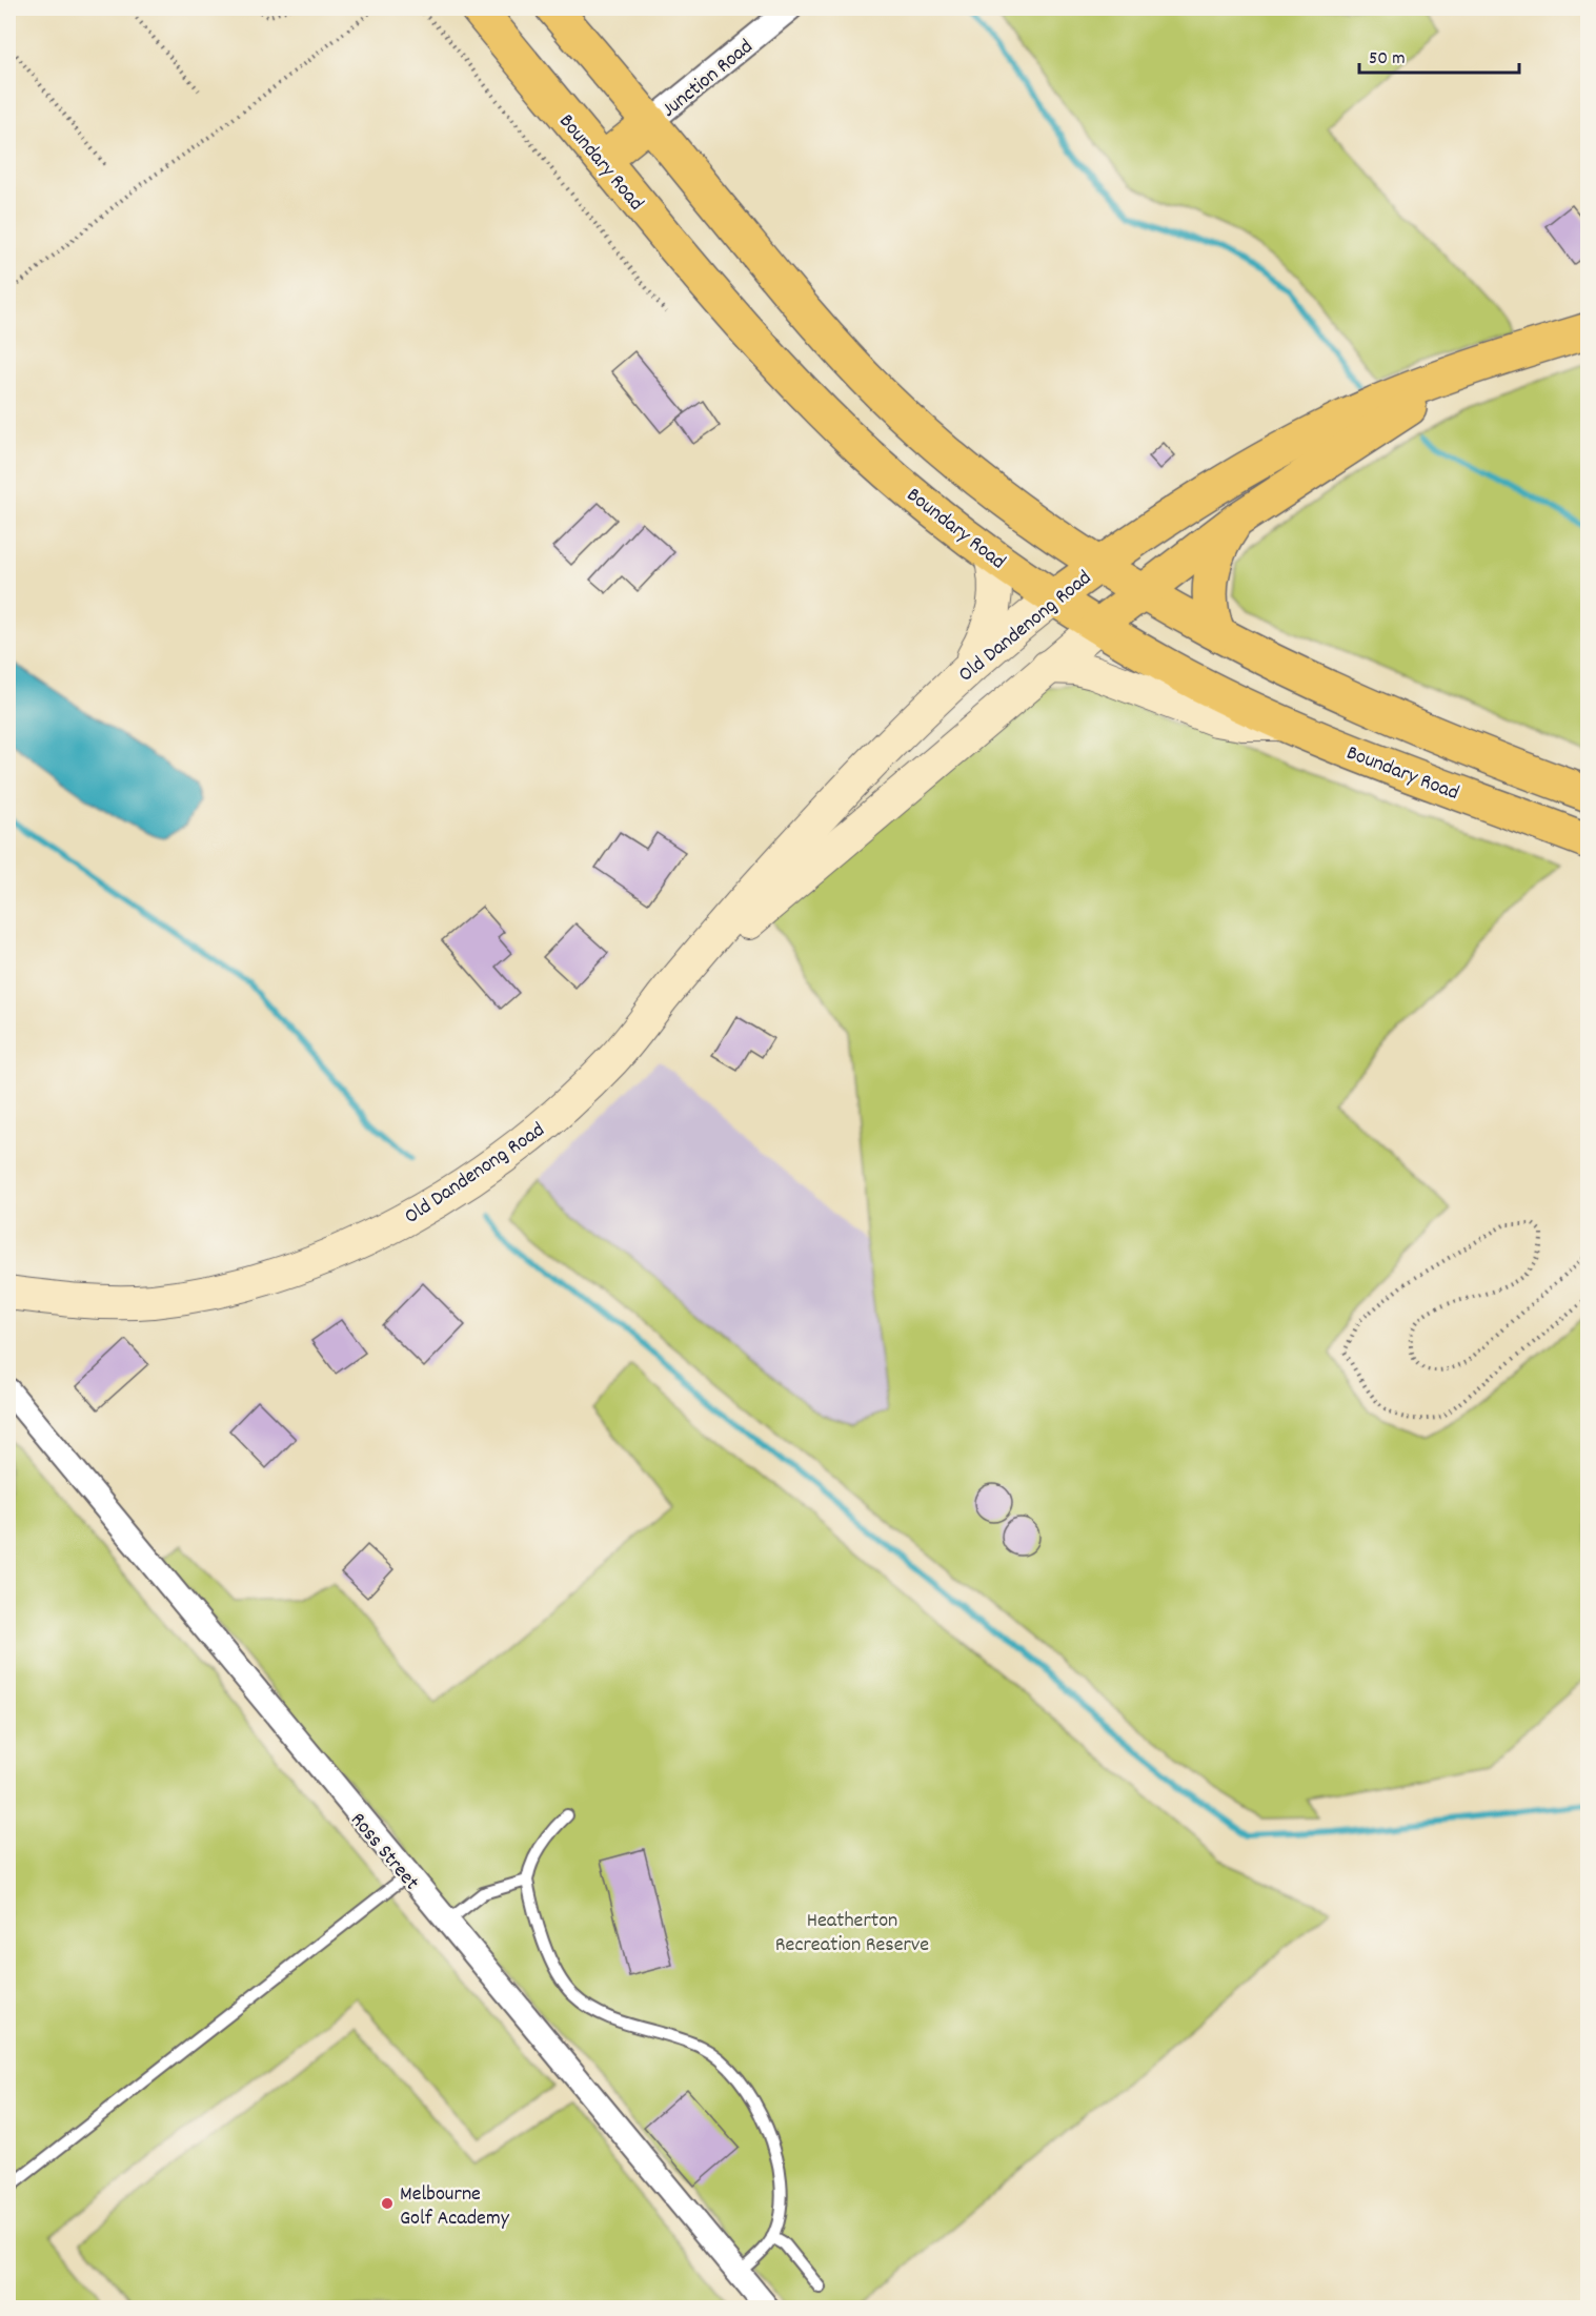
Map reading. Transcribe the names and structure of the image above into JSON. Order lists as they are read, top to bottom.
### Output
{
  "streets": {
    "main road": ["Boundary Road", "Old Dandenong Road"],
    "street": ["Junction Road", "Ross Street"]
  },
  "crossings": [
    ["Boundary Road", "Old Dandenong Road"]
  ],
  "parks": ["Heatherton Recreation Reserve"],
  "places": ["Melbourne Golf Academy"],
  "scale_bar": "50 m"
}
